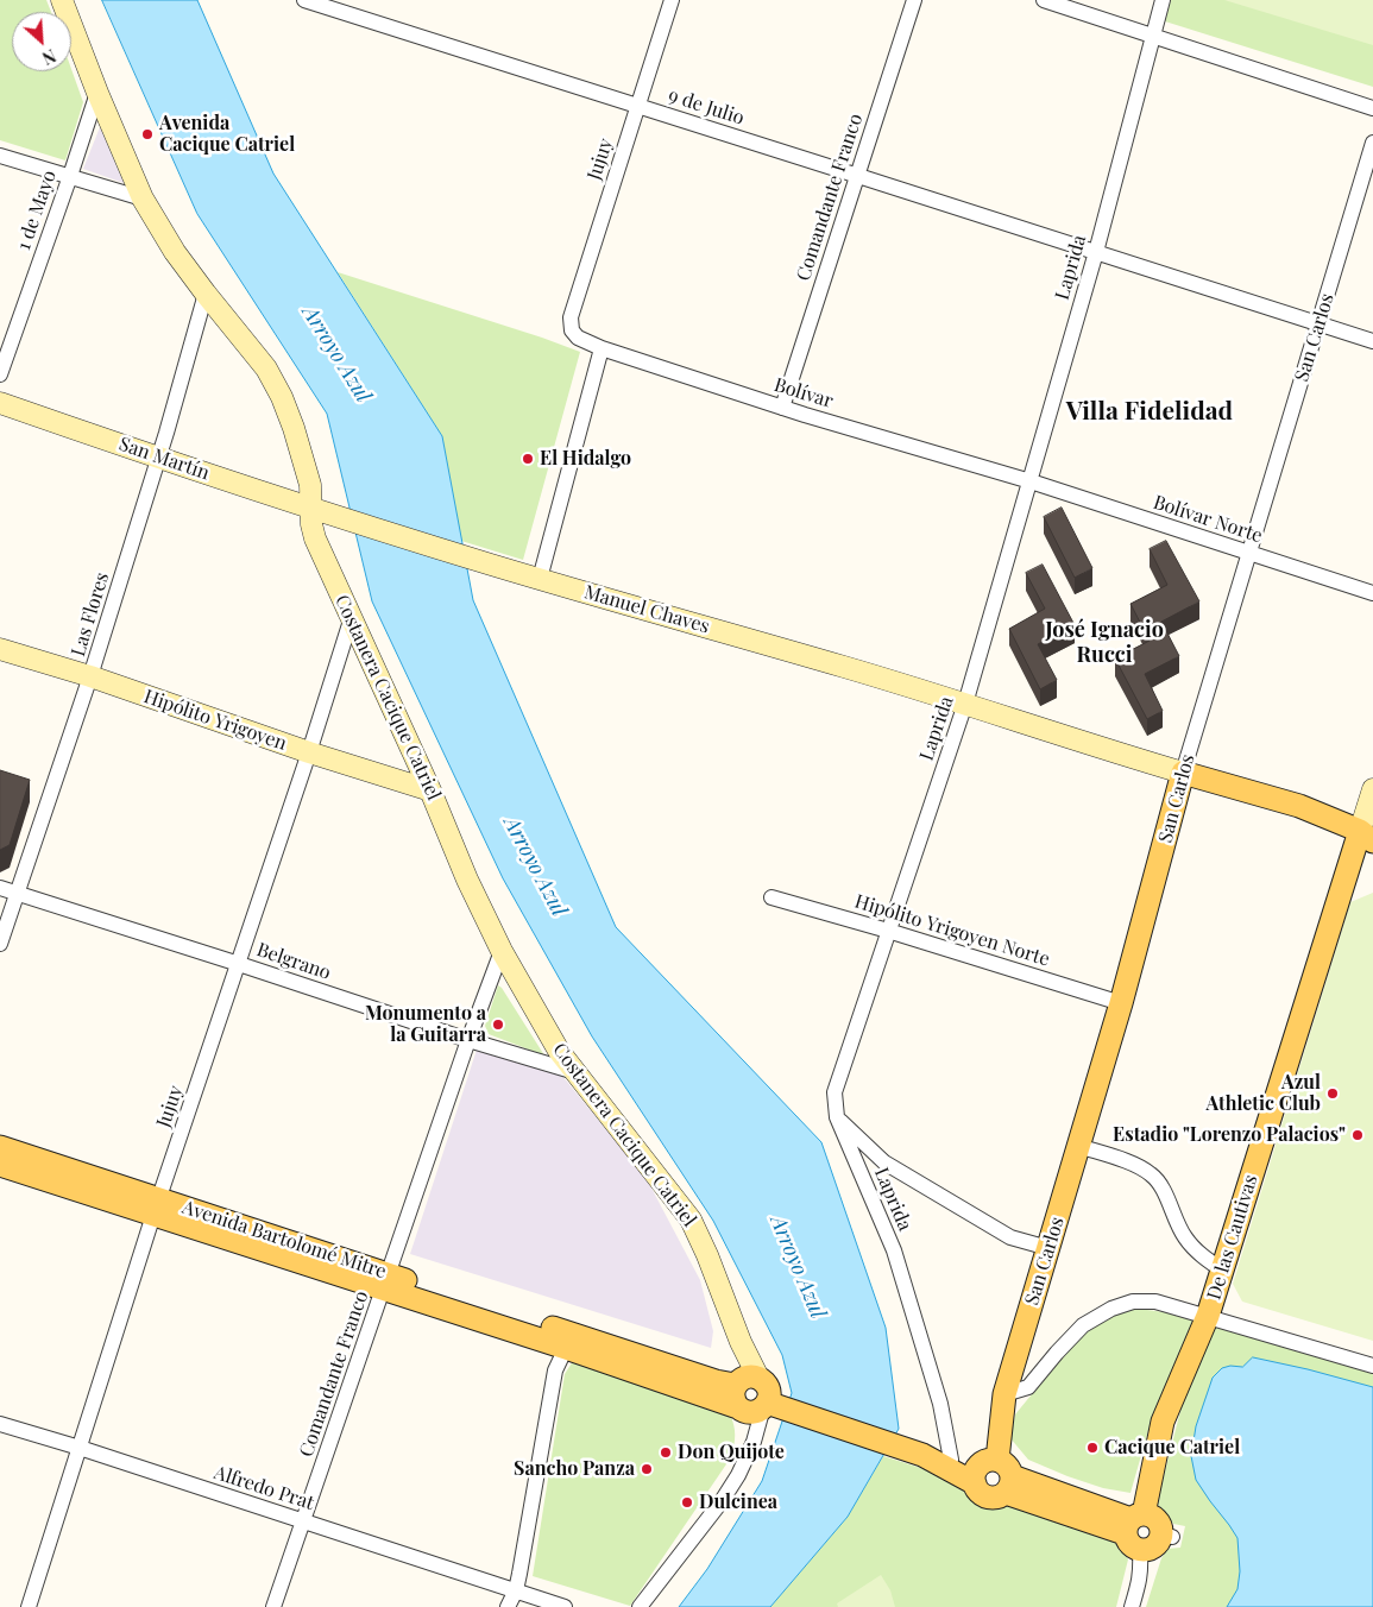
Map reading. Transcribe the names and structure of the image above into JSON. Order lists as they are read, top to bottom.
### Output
{
  "streets": {
    "main road": ["San Carlos", "De las Cautivas", "Avenida Bartolomé Mitre"],
    "street": [
      "9 de Julio",
      "Jujuy",
      "Comandante Franco",
      "1 de Mayo",
      "Laprida",
      "Bolívar",
      "San Martín",
      "Bolívar Norte",
      "Manuel Chaves",
      "Las Flores",
      "Costanera Cacique Catriel",
      "Hipólito Yrigoyen",
      "Hipólito Yrigoyen Norte",
      "Belgrano",
      "Alfredo Prat"
    ]
  },
  "crossings": [
    ["9 de Julio", "Jujuy"],
    ["9 de Julio", "Comandante Franco"],
    ["9 de Julio", "Laprida"],
    ["9 de Julio", "San Carlos"],
    ["Jujuy", "Bolívar"],
    ["Jujuy", "Costanera Cacique Catriel"],
    ["Jujuy", "Hipólito Yrigoyen"],
    ["Jujuy", "Belgrano"],
    ["Jujuy", "Avenida Bartolomé Mitre"],
    ["Jujuy", "Alfredo Prat"],
    ["Comandante Franco", "Bolívar"],
    ["Comandante Franco", "Costanera Cacique Catriel"],
    ["Comandante Franco", "Belgrano"],
    ["Comandante Franco", "Avenida Bartolomé Mitre"],
    ["Comandante Franco", "Alfredo Prat"],
    ["1 de Mayo", "Costanera Cacique Catriel"],
    ["Laprida", "Bolívar"],
    ["Laprida", "Bolívar Norte"],
    ["Laprida", "Manuel Chaves"],
    ["Laprida", "Hipólito Yrigoyen Norte"],
    ["San Carlos", "Bolívar Norte"],
    ["San Carlos", "Manuel Chaves"],
    ["San Carlos", "Hipólito Yrigoyen Norte"],
    ["Bolívar", "Bolívar Norte"],
    ["San Martín", "Manuel Chaves"],
    ["San Martín", "Las Flores"],
    ["San Martín", "Costanera Cacique Catriel"],
    ["Manuel Chaves", "Costanera Cacique Catriel"],
    ["Las Flores", "Costanera Cacique Catriel"],
    ["Las Flores", "Hipólito Yrigoyen"],
    ["Las Flores", "Belgrano"],
    ["Costanera Cacique Catriel", "Hipólito Yrigoyen"],
    ["Costanera Cacique Catriel", "Belgrano"],
    ["Costanera Cacique Catriel", "Avenida Bartolomé Mitre"]
  ],
  "districts": ["Villa Fidelidad", "José Ignacio Rucci"],
  "water": ["Arroyo Azul"],
  "places": [
    "Avenida Cacique Catriel",
    "El Hidalgo",
    "Monumento a la Guitarra",
    "Azul Athletic Club",
    "Estadio \"Lorenzo Palacios\"",
    "Cacique Catriel",
    "Don Quijote",
    "Sancho Panza",
    "Dulcinea"
  ],
  "north": "bottom right"
}
